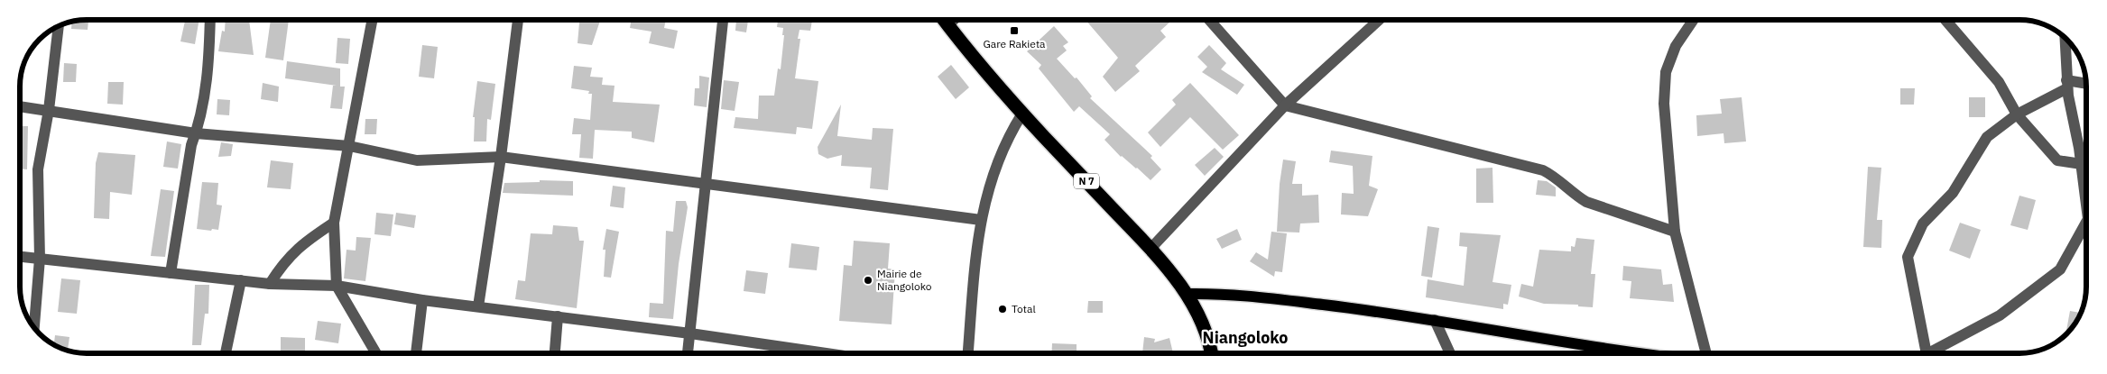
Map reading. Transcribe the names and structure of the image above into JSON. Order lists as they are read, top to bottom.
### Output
{
  "streets": {
    "highway": ["N 7"]
  },
  "districts": ["Niangoloko"],
  "places": {
    "transit": ["Gare Rakieta"],
    "other": ["Mairie de Niangoloko", "Total"]
  }
}
